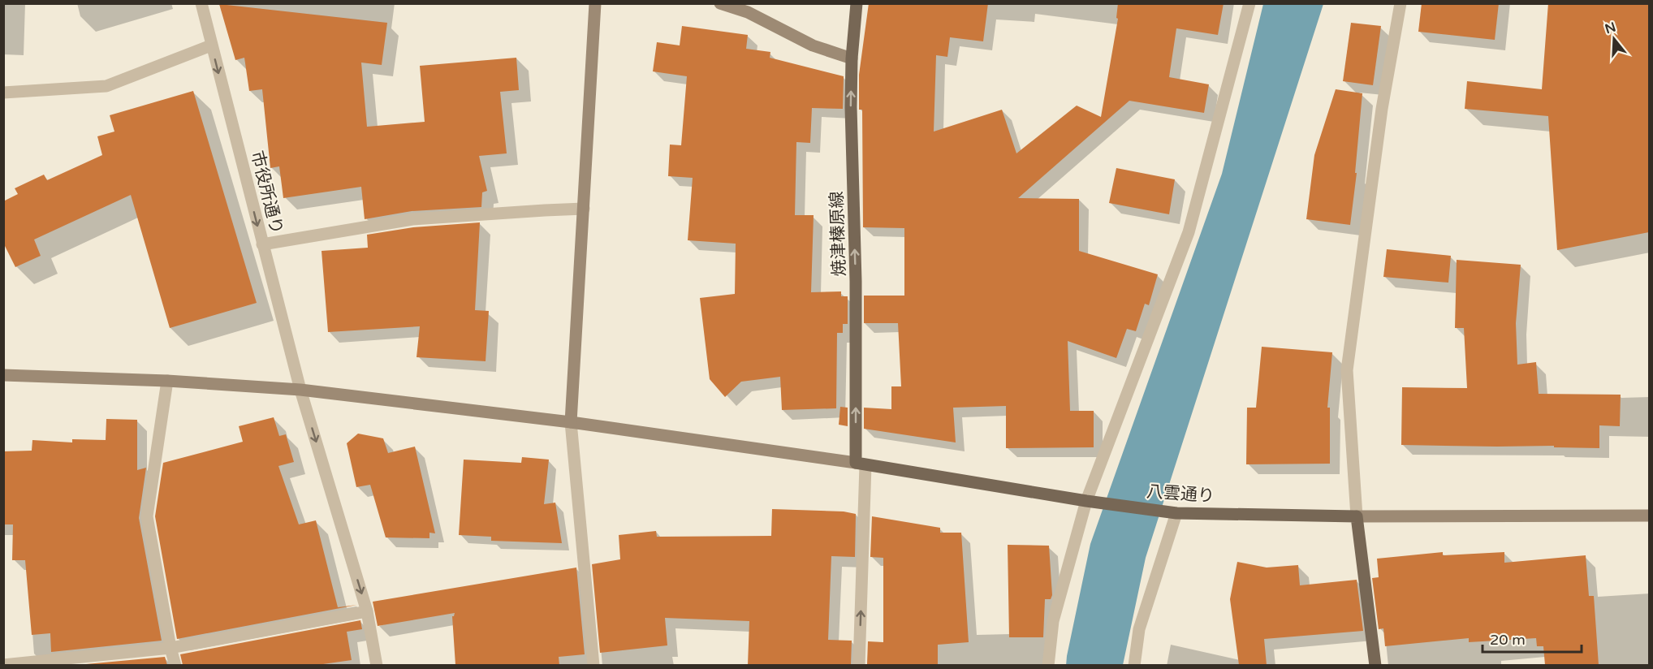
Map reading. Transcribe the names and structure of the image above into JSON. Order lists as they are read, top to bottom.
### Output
{
  "streets": {
    "main road": ["焼津榛原線", "八雲通り"],
    "street": ["市役所通り"]
  },
  "crossings": [
    ["焼津榛原線", "八雲通り"]
  ],
  "one_way": ["市役所通り", "焼津榛原線"],
  "scale_bar": "20 m",
  "north": "top"
}
